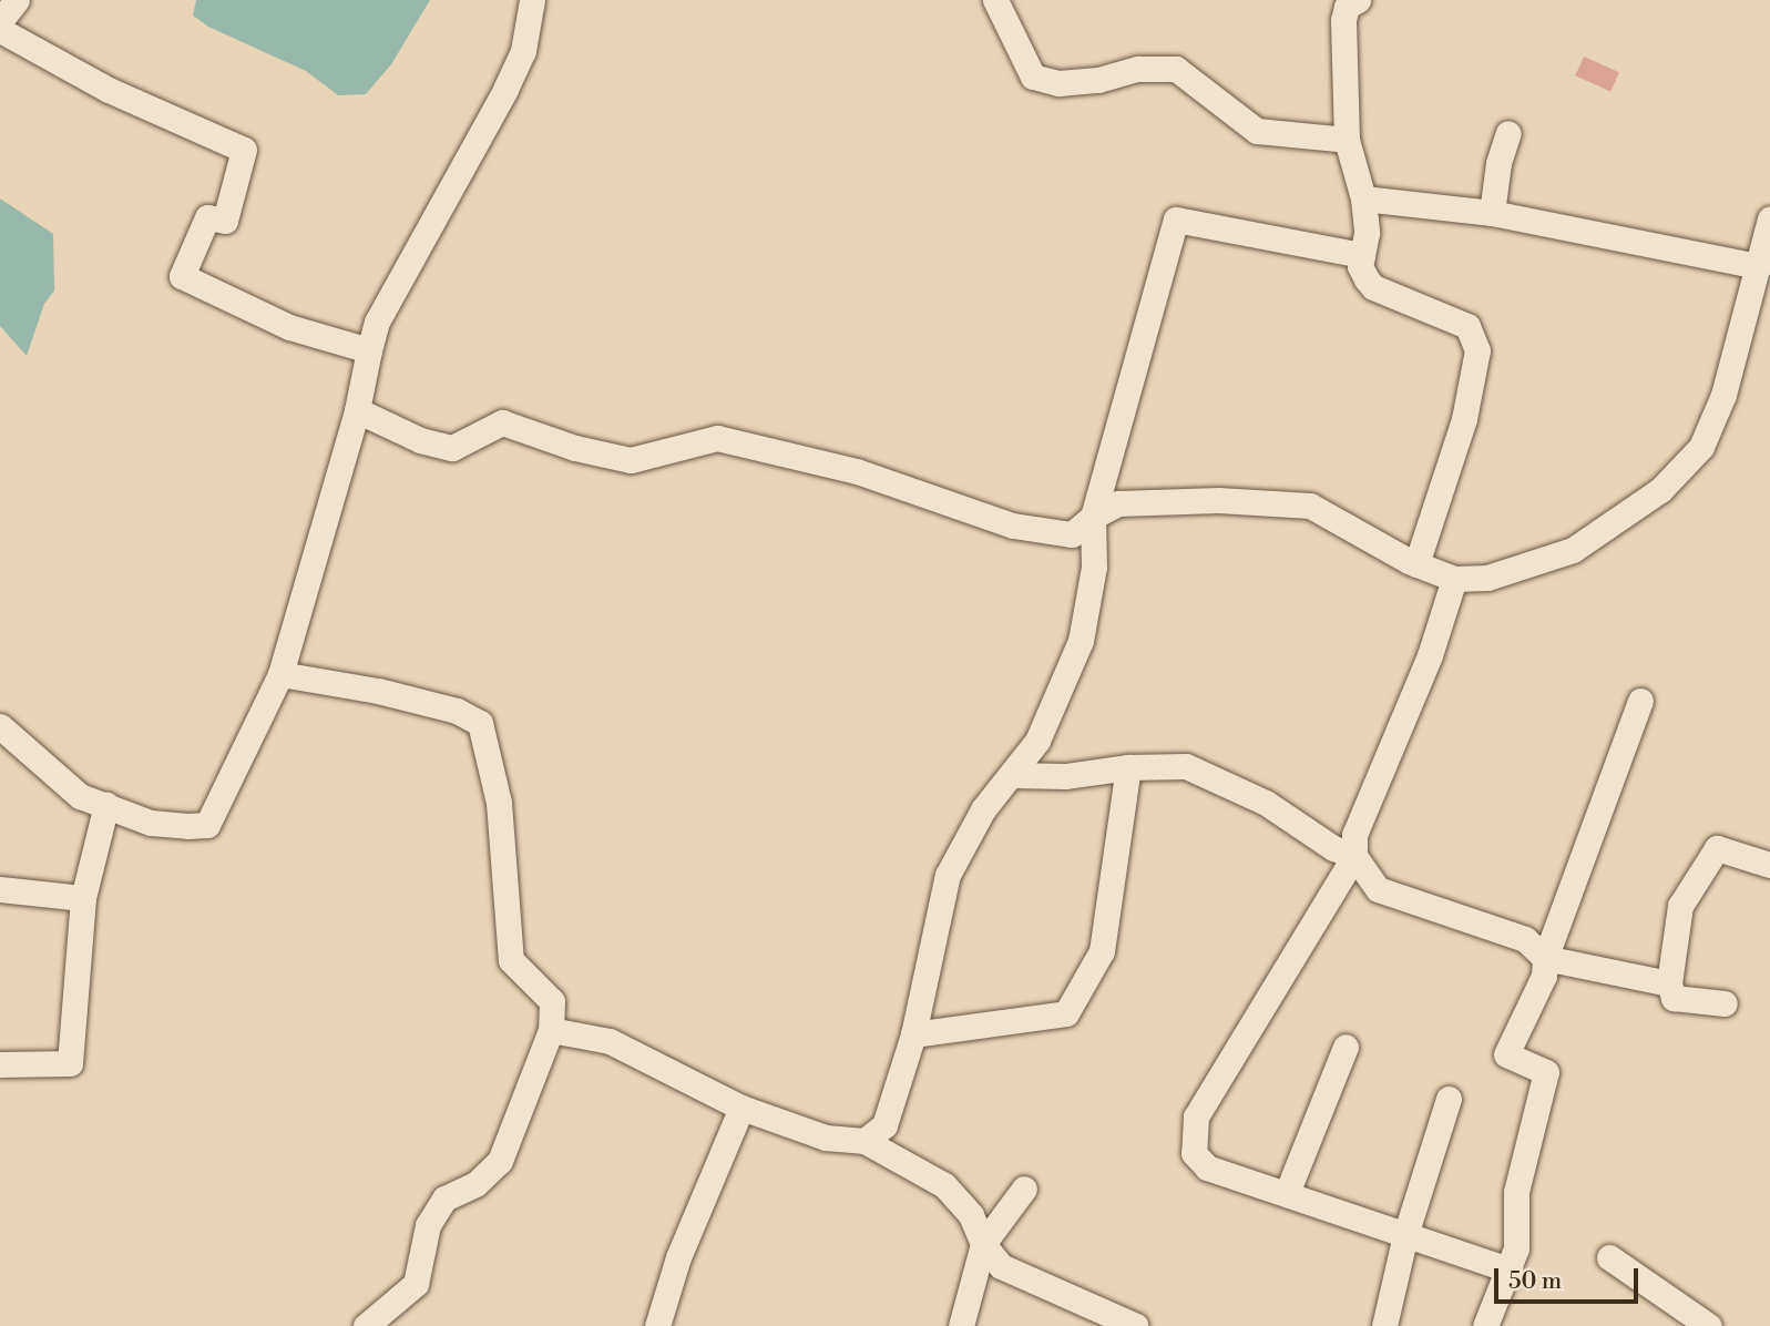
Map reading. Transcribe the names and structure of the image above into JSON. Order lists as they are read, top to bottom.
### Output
{
  "scale_bar": "50 m"
}
